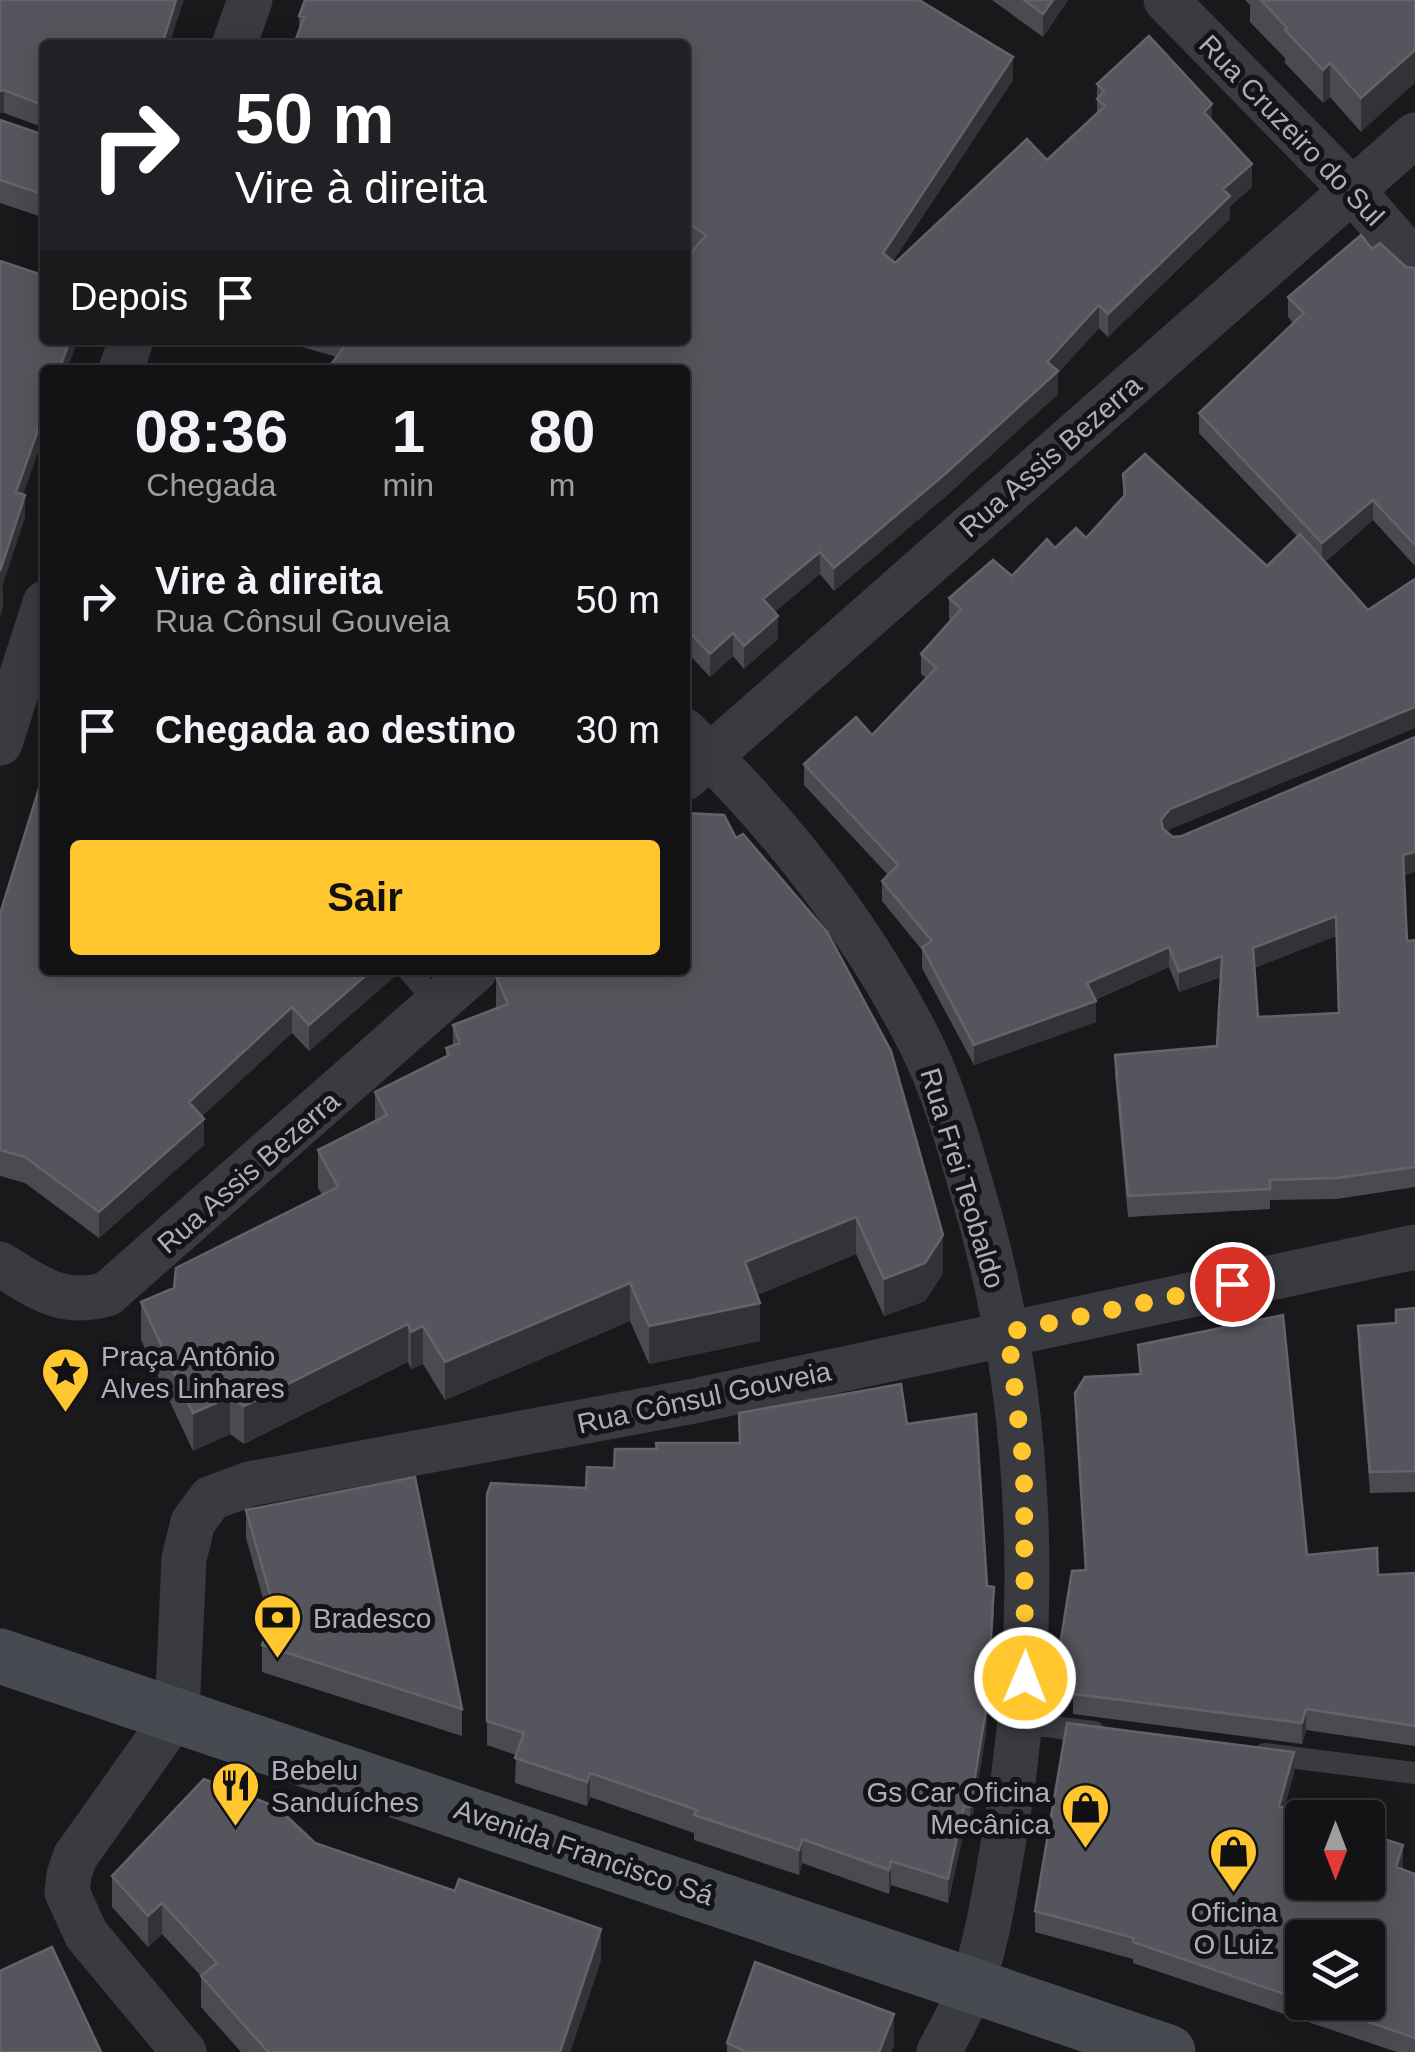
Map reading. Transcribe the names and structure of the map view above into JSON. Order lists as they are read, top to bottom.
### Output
{
  "streets": {
    "main road": ["Avenida Francisco Sá"],
    "street": [
      "Rua Cruzeiro do Sul",
      "Rua Assis Bezerra",
      "Rua Frei Teobaldo",
      "Rua Cônsul Gouveia"
    ]
  },
  "crossings": [
    ["Rua Cruzeiro do Sul", "Rua Assis Bezerra"],
    ["Rua Assis Bezerra", "Rua Frei Teobaldo"],
    ["Rua Frei Teobaldo", "Rua Cônsul Gouveia"],
    ["Rua Frei Teobaldo", "Avenida Francisco Sá"],
    ["Rua Cônsul Gouveia", "Avenida Francisco Sá"]
  ],
  "places": {
    "place": ["Praça Antônio Alves Linhares"],
    "bank": ["Bradesco"],
    "restaurant": ["Bebelu Sanduíches"],
    "shop": ["Gs Car Oficina Mecânica", "Oficina O Luiz"]
  },
  "north": "bottom",
  "page": {
    "turn": ["50 m", "Vire à direita"],
    "then": "Depois",
    "eta": [
      "08:36",
      "Chegada",
      "1",
      "min",
      "80",
      "m"
    ],
    "list": [
      {
        "name": "Vire à direita",
        "note": "Rua Cônsul Gouveia",
        "value": "50 m"
      },
      {
        "name": "Chegada ao destino",
        "value": "30 m"
      }
    ],
    "buttons": "Sair"
  }
}
